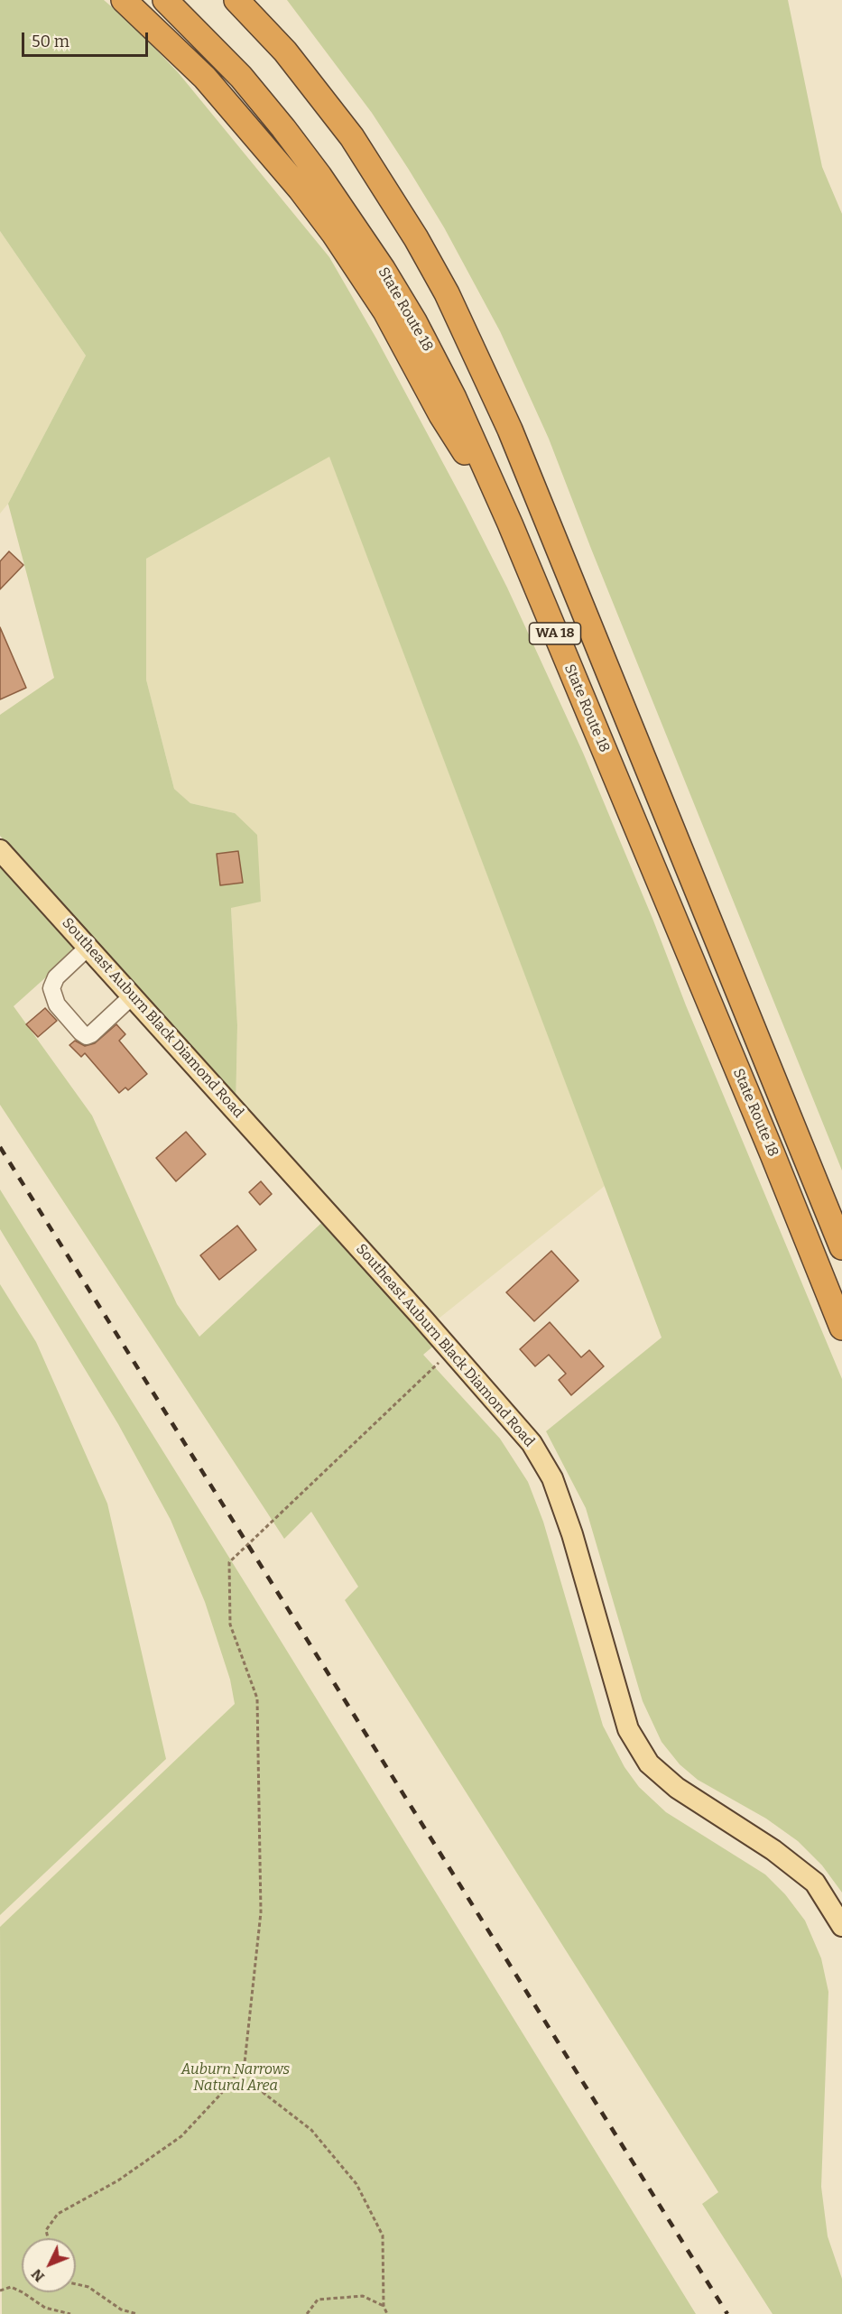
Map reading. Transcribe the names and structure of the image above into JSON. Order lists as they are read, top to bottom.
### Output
{
  "streets": {
    "highway": ["State Route 18", "WA 18"],
    "main road": ["Southeast Auburn Black Diamond Road"]
  },
  "parks": ["Auburn Narrows Natural Area"],
  "scale_bar": "50 m",
  "north": "bottom left"
}
